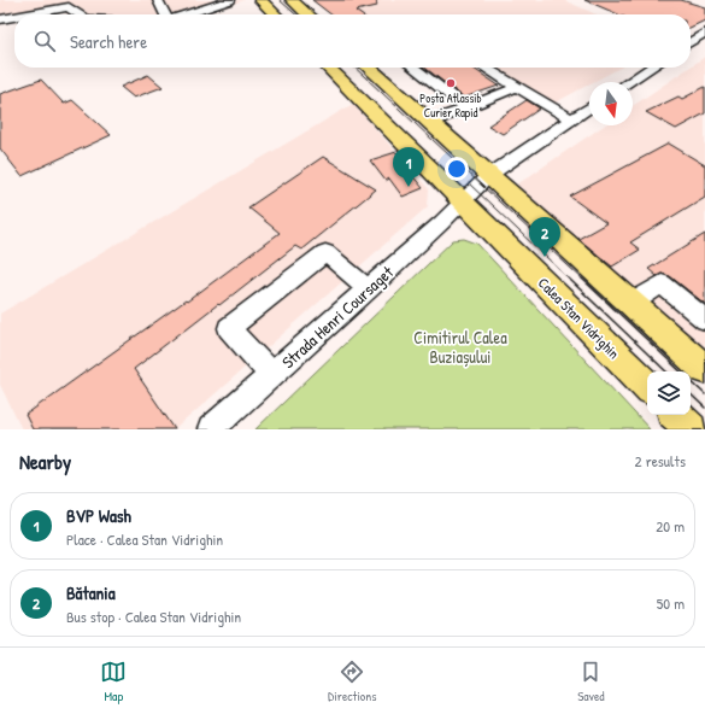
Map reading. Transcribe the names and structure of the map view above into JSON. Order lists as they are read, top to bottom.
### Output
{
  "streets": {
    "main road": ["Calea Stan Vidrighin"],
    "street": ["Strada Henri Coursaget"]
  },
  "crossings": [
    ["Strada Henri Coursaget", "Calea Stan Vidrighin"]
  ],
  "parks": ["Cimitirul Calea Buziașului"],
  "places": ["Poșta Atlassib Curier Rapid"],
  "north": "bottom",
  "page": {
    "search": "Search here",
    "pins": ["1", "2"],
    "heading": ["Nearby", "2 results"],
    "list": [
      {
        "mark": "1",
        "name": "BVP Wash",
        "note": "Place · Calea Stan Vidrighin",
        "value": "20 m"
      },
      {
        "mark": "2",
        "name": "Bătania",
        "note": "Bus stop · Calea Stan Vidrighin",
        "value": "50 m"
      }
    ],
    "nav": ["Map", "Directions", "Saved"]
  }
}
